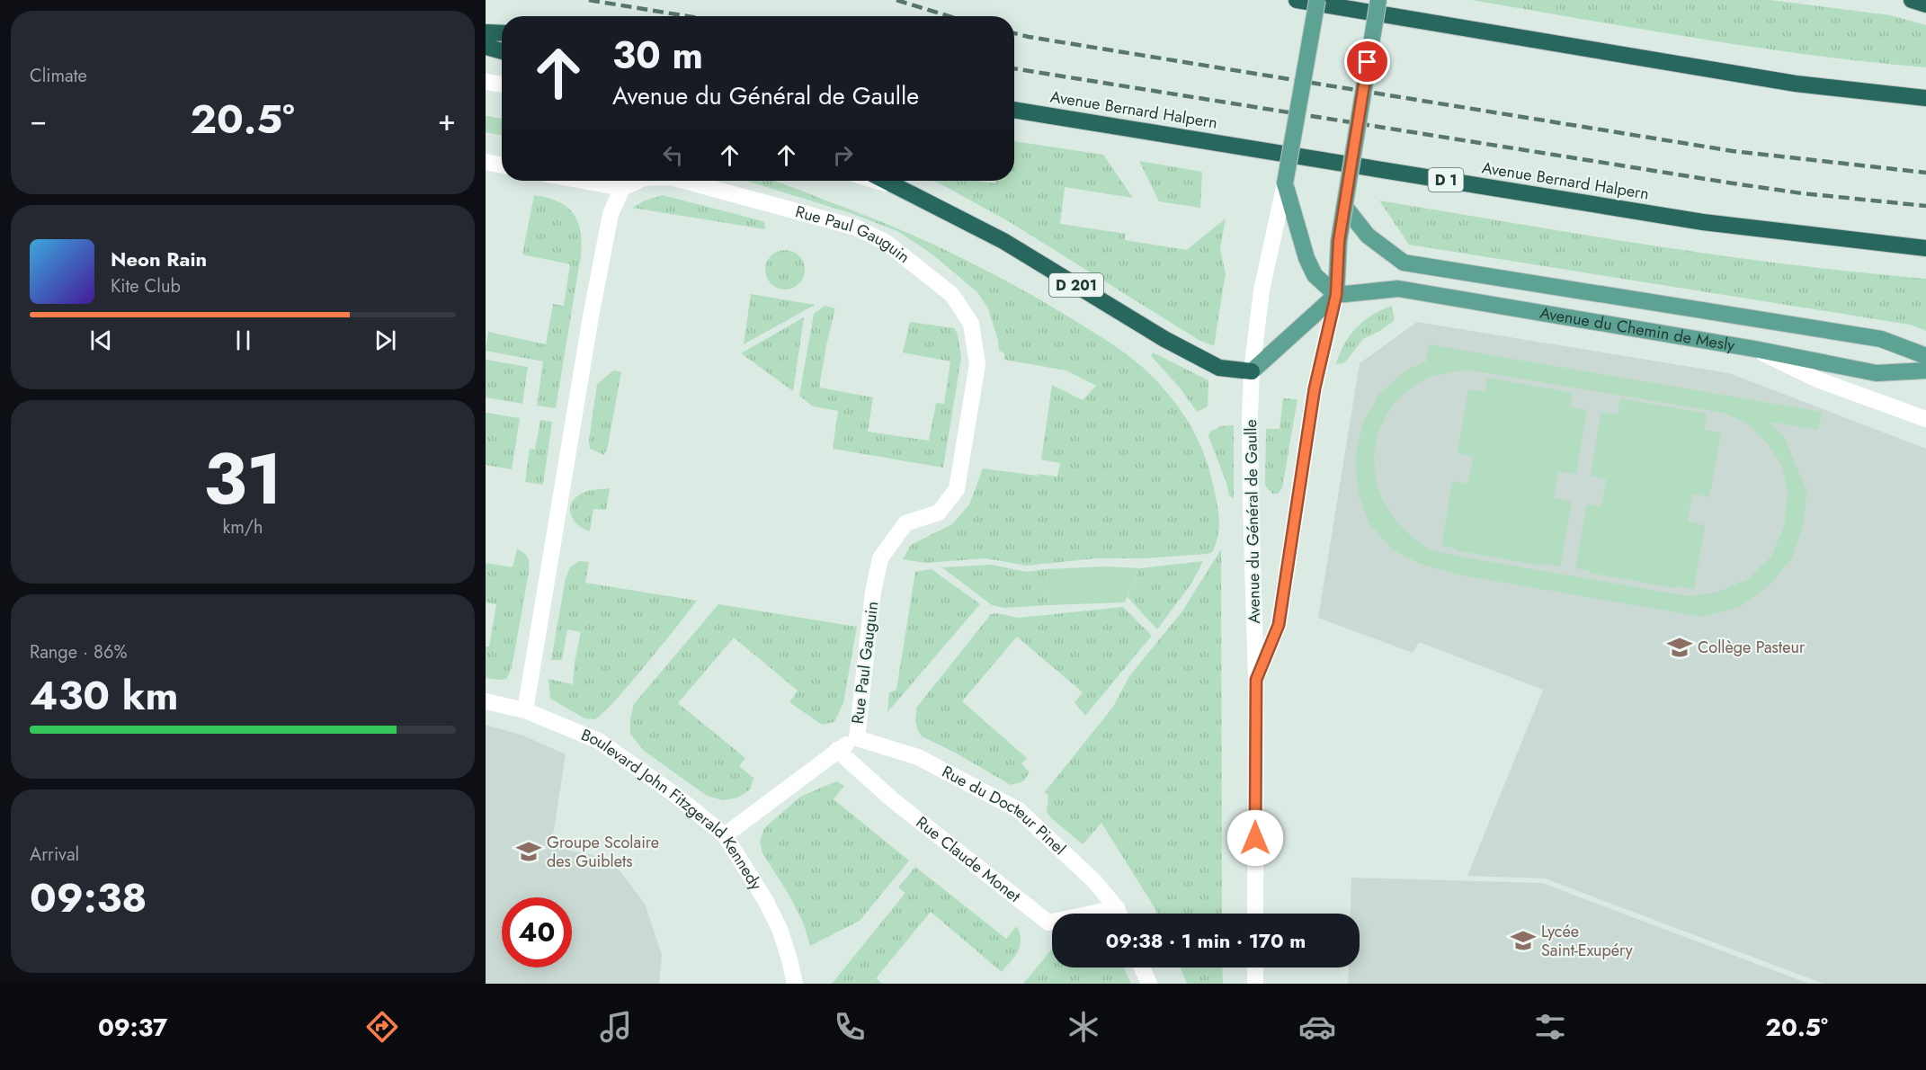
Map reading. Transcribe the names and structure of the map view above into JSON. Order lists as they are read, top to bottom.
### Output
{
  "streets": {
    "highway": ["Avenue Bernard Halpern", "D 1", "D 201"],
    "main road": ["Avenue du Chemin de Mesly", "Avenue du Général de Gaulle"],
    "street": [
      "Rue Paul Gauguin",
      "Rue du Docteur Pinel",
      "Boulevard John Fitzgerald Kennedy",
      "Rue Claude Monet"
    ]
  },
  "crossings": [
    ["Rue Paul Gauguin", "Rue du Docteur Pinel"],
    ["Rue Paul Gauguin", "Boulevard John Fitzgerald Kennedy"],
    ["Rue Paul Gauguin", "Rue Claude Monet"],
    ["D 201", "Avenue du Général de Gaulle"],
    ["Avenue du Chemin de Mesly", "Avenue du Général de Gaulle"]
  ],
  "places": {
    "school or university": ["Collège Pasteur", "Groupe Scolaire des Guiblets", "Lycée Saint-Exupéry"]
  },
  "page": {
    "tile": [
      "Climate",
      ["31", "km/h"],
      ["Range · 86%", "430 km"],
      ["Arrival", "09:38"]
    ],
    "turn": ["30 m", "Avenue du Général de Gaulle"],
    "heat": ["−", "20.5°", "+"],
    "song": ["Neon Rain", "Kite Club"],
    "limit": "40",
    "trip": "09:38 · 1 min · 170 m",
    "tabs": ["09:37", "20.5°"]
  }
}
